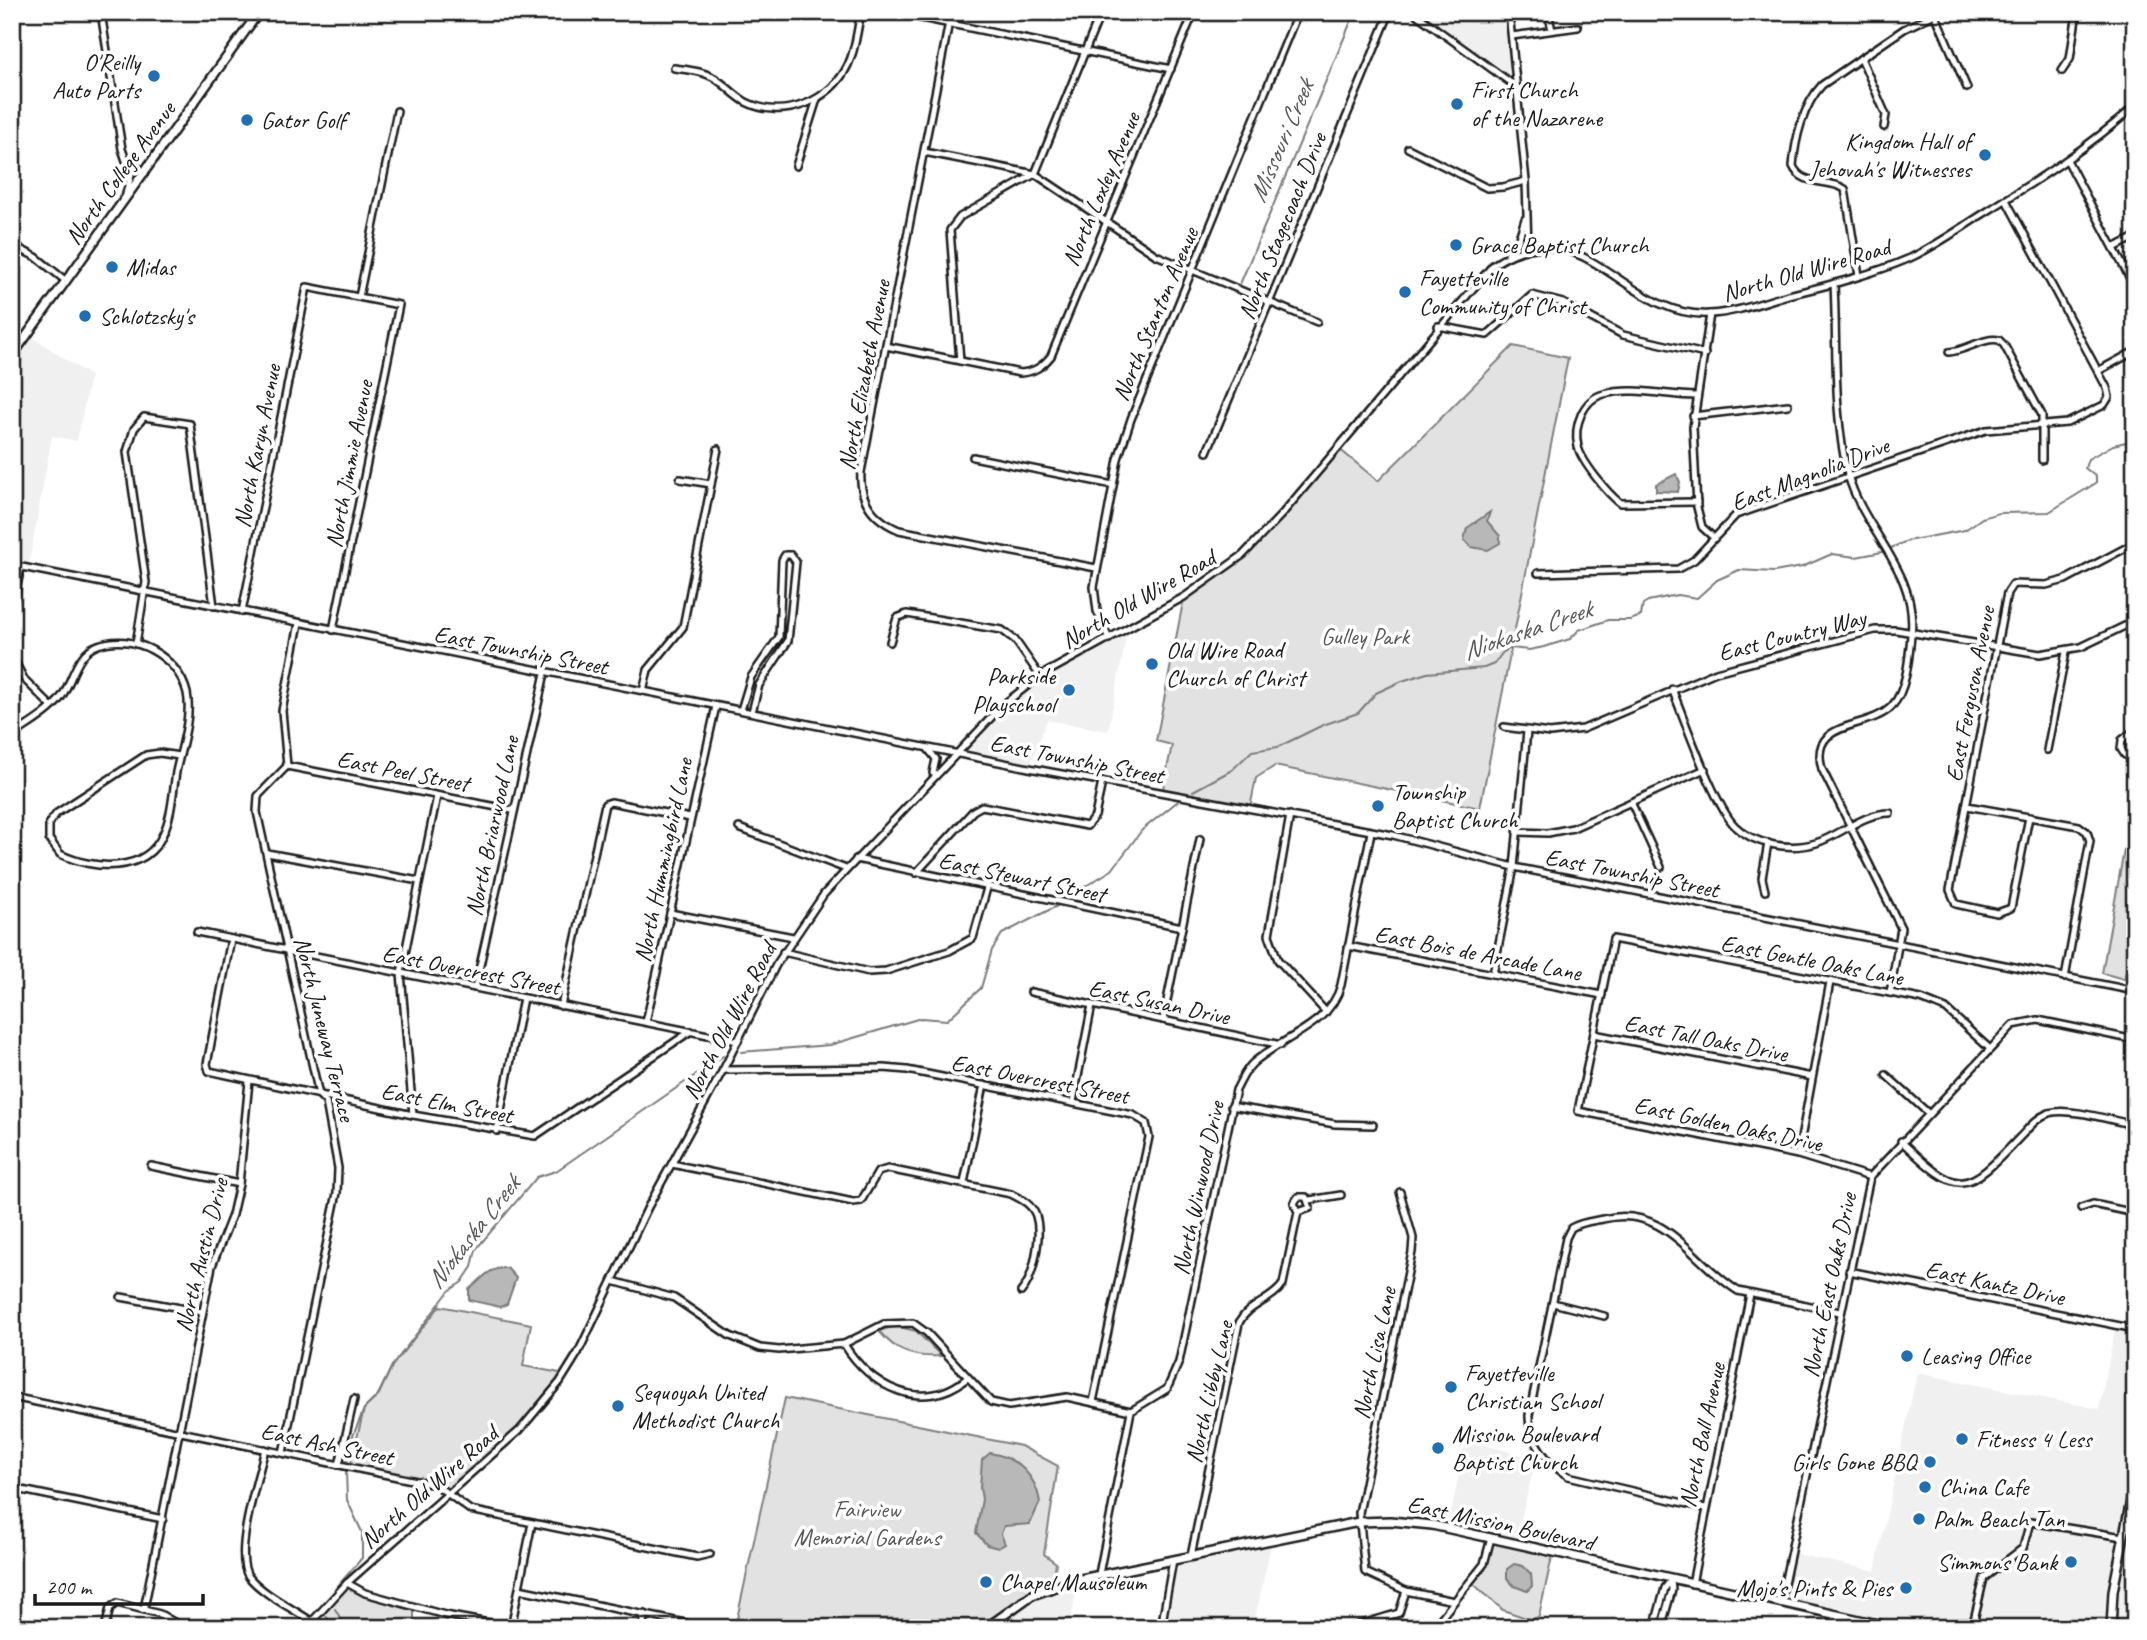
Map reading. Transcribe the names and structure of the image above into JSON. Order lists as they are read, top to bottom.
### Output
{
  "streets": {
    "main road": ["North College Avenue", "East Mission Boulevard"],
    "street": [
      "North Loxley Avenue",
      "North Stagecoach Drive",
      "North Old Wire Road",
      "North Stanton Avenue",
      "North Elizabeth Avenue",
      "North Karyn Avenue",
      "North Jimmie Avenue",
      "East Magnolia Drive",
      "East Country Way",
      "East Township Street",
      "East Ferguson Avenue",
      "East Peel Street",
      "North Briarwood Lane",
      "North Hummingbird Lane",
      "East Stewart Street",
      "East Bois de Arcade Lane",
      "East Gentle Oaks Lane",
      "East Overcrest Street",
      "East Susan Drive",
      "North Juneway Terrace",
      "East Tall Oaks Drive",
      "East Elm Street",
      "East Golden Oaks Drive",
      "North Winwood Drive",
      "North Austin Drive",
      "East Kantz Drive",
      "North East Oaks Drive",
      "North Lisa Lane",
      "North Libby Lane",
      "North Ball Avenue",
      "East Ash Street"
    ]
  },
  "crossings": [
    ["North Old Wire Road", "North Stanton Avenue"],
    ["North Old Wire Road", "East Township Street"],
    ["North Old Wire Road", "East Stewart Street"],
    ["North Old Wire Road", "East Overcrest Street"],
    ["North Old Wire Road", "East Ash Street"],
    ["North Stanton Avenue", "North Elizabeth Avenue"],
    ["North Karyn Avenue", "North Jimmie Avenue"],
    ["North Karyn Avenue", "East Township Street"],
    ["North Jimmie Avenue", "East Township Street"],
    ["East Country Way", "East Ferguson Avenue"],
    ["East Township Street", "North Briarwood Lane"],
    ["East Township Street", "North Hummingbird Lane"],
    ["East Township Street", "North Winwood Drive"],
    ["East Peel Street", "North Briarwood Lane"],
    ["East Peel Street", "North Juneway Terrace"],
    ["North Briarwood Lane", "East Overcrest Street"],
    ["North Hummingbird Lane", "East Overcrest Street"],
    ["East Bois de Arcade Lane", "East Gentle Oaks Lane"],
    ["East Bois de Arcade Lane", "North Winwood Drive"],
    ["East Gentle Oaks Lane", "North East Oaks Drive"],
    ["East Overcrest Street", "North Juneway Terrace"],
    ["East Overcrest Street", "East Elm Street"],
    ["East Susan Drive", "North Winwood Drive"],
    ["North Juneway Terrace", "East Elm Street"],
    ["North Juneway Terrace", "East Ash Street"],
    ["East Tall Oaks Drive", "East Golden Oaks Drive"],
    ["East Elm Street", "North Austin Drive"],
    ["East Golden Oaks Drive", "North East Oaks Drive"],
    ["North Austin Drive", "East Ash Street"],
    ["East Kantz Drive", "North East Oaks Drive"],
    ["North East Oaks Drive", "East Mission Boulevard"],
    ["North Lisa Lane", "East Mission Boulevard"],
    ["North Libby Lane", "East Mission Boulevard"],
    ["North Ball Avenue", "East Mission Boulevard"]
  ],
  "water": ["Missouri Creek", "Niokaska Creek"],
  "parks": ["Gulley Park", "Fairview Memorial Gardens"],
  "places": [
    "O'Reilly Auto Parts",
    "First Church of the Nazarene",
    "Gator Golf",
    "Kingdom Hall of Jehovah's Witnesses",
    "Grace Baptist Church",
    "Midas",
    "Fayetteville Community of Christ",
    "Schlotzsky's",
    "Old Wire Road Church of Christ",
    "Parkside Playschool",
    "Township Baptist Church",
    "Leasing Office",
    "Fayetteville Christian School",
    "Sequoyah United Methodist Church",
    "Fitness 4 Less",
    "Mission Boulevard Baptist Church",
    "Girls Gone BBQ",
    "China Cafe",
    "Palm Beach Tan",
    "Simmons Bank",
    "Chapel Mausoleum",
    "Mojo's Pints & Pies"
  ],
  "scale_bar": "200 m"
}
